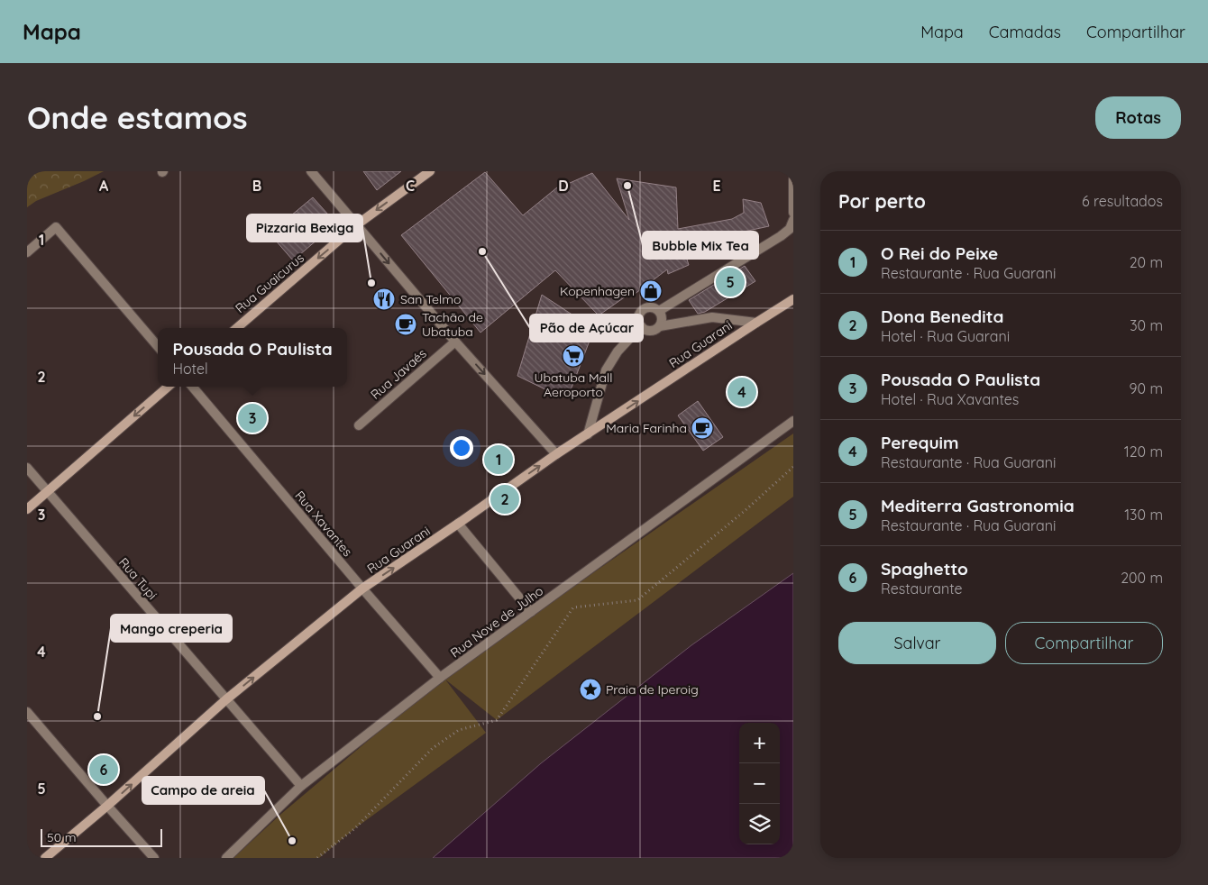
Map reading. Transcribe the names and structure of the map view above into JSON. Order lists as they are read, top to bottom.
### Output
{
  "streets": {
    "main road": ["Rua Guaicurus", "Rua Guarani"],
    "street": [
      "Rua Javaés",
      "Rua Xavantes",
      "Rua Tupi",
      "Rua Nove de Julho"
    ]
  },
  "crossings": [
    ["Rua Guarani", "Rua Xavantes"],
    ["Rua Guarani", "Rua Tupi"],
    ["Rua Xavantes", "Rua Nove de Julho"],
    ["Rua Tupi", "Rua Nove de Julho"]
  ],
  "one_way": ["Rua Guaicurus", "Rua Guarani"],
  "places": {
    "other": [
      "Bubble Mix Tea",
      "Pão de Açúcar",
      "Pizzaria Bexiga",
      "Mango creperia",
      "Campo de areia"
    ],
    "shop": ["Kopenhagen"],
    "restaurant": ["San Telmo"],
    "cafe": ["Tachão de Ubatuba", "Maria Farinha"],
    "supermarket": ["Ubatuba Mall Aeroporto"],
    "place": ["Praia de Iperoig"]
  },
  "scale_bar": "50 m",
  "page": {
    "header": "Mapa",
    "nav": ["Mapa", "Camadas", "Compartilhar"],
    "buttons": [
      "Rotas",
      ["Salvar", "Compartilhar"]
    ],
    "title": "Onde estamos",
    "heading": ["Por perto", "6 resultados"],
    "list": [
      {
        "mark": "1",
        "name": "O Rei do Peixe",
        "note": "Restaurante · Rua Guarani",
        "value": "20 m"
      },
      {
        "mark": "2",
        "name": "Dona Benedita",
        "note": "Hotel · Rua Guarani",
        "value": "30 m"
      },
      {
        "mark": "3",
        "name": "Pousada O Paulista",
        "note": "Hotel · Rua Xavantes",
        "value": "90 m"
      },
      {
        "mark": "4",
        "name": "Perequim",
        "note": "Restaurante · Rua Guarani",
        "value": "120 m"
      },
      {
        "mark": "5",
        "name": "Mediterra Gastronomia",
        "note": "Restaurante · Rua Guarani",
        "value": "130 m"
      },
      {
        "mark": "6",
        "name": "Spaghetto",
        "note": "Restaurante",
        "value": "200 m"
      }
    ],
    "pins": [
      "5",
      "4",
      "3",
      "1",
      "2",
      "6"
    ],
    "popup": ["Pousada O Paulista", "Hotel"],
    "map_buttons": ["+", "−"],
    "scale": "50 m"
  },
  "grid": {
    "columns": [
      "A",
      "B",
      "C",
      "D",
      "E"
    ],
    "rows": [
      "1",
      "2",
      "3",
      "4",
      "5"
    ]
  }
}
